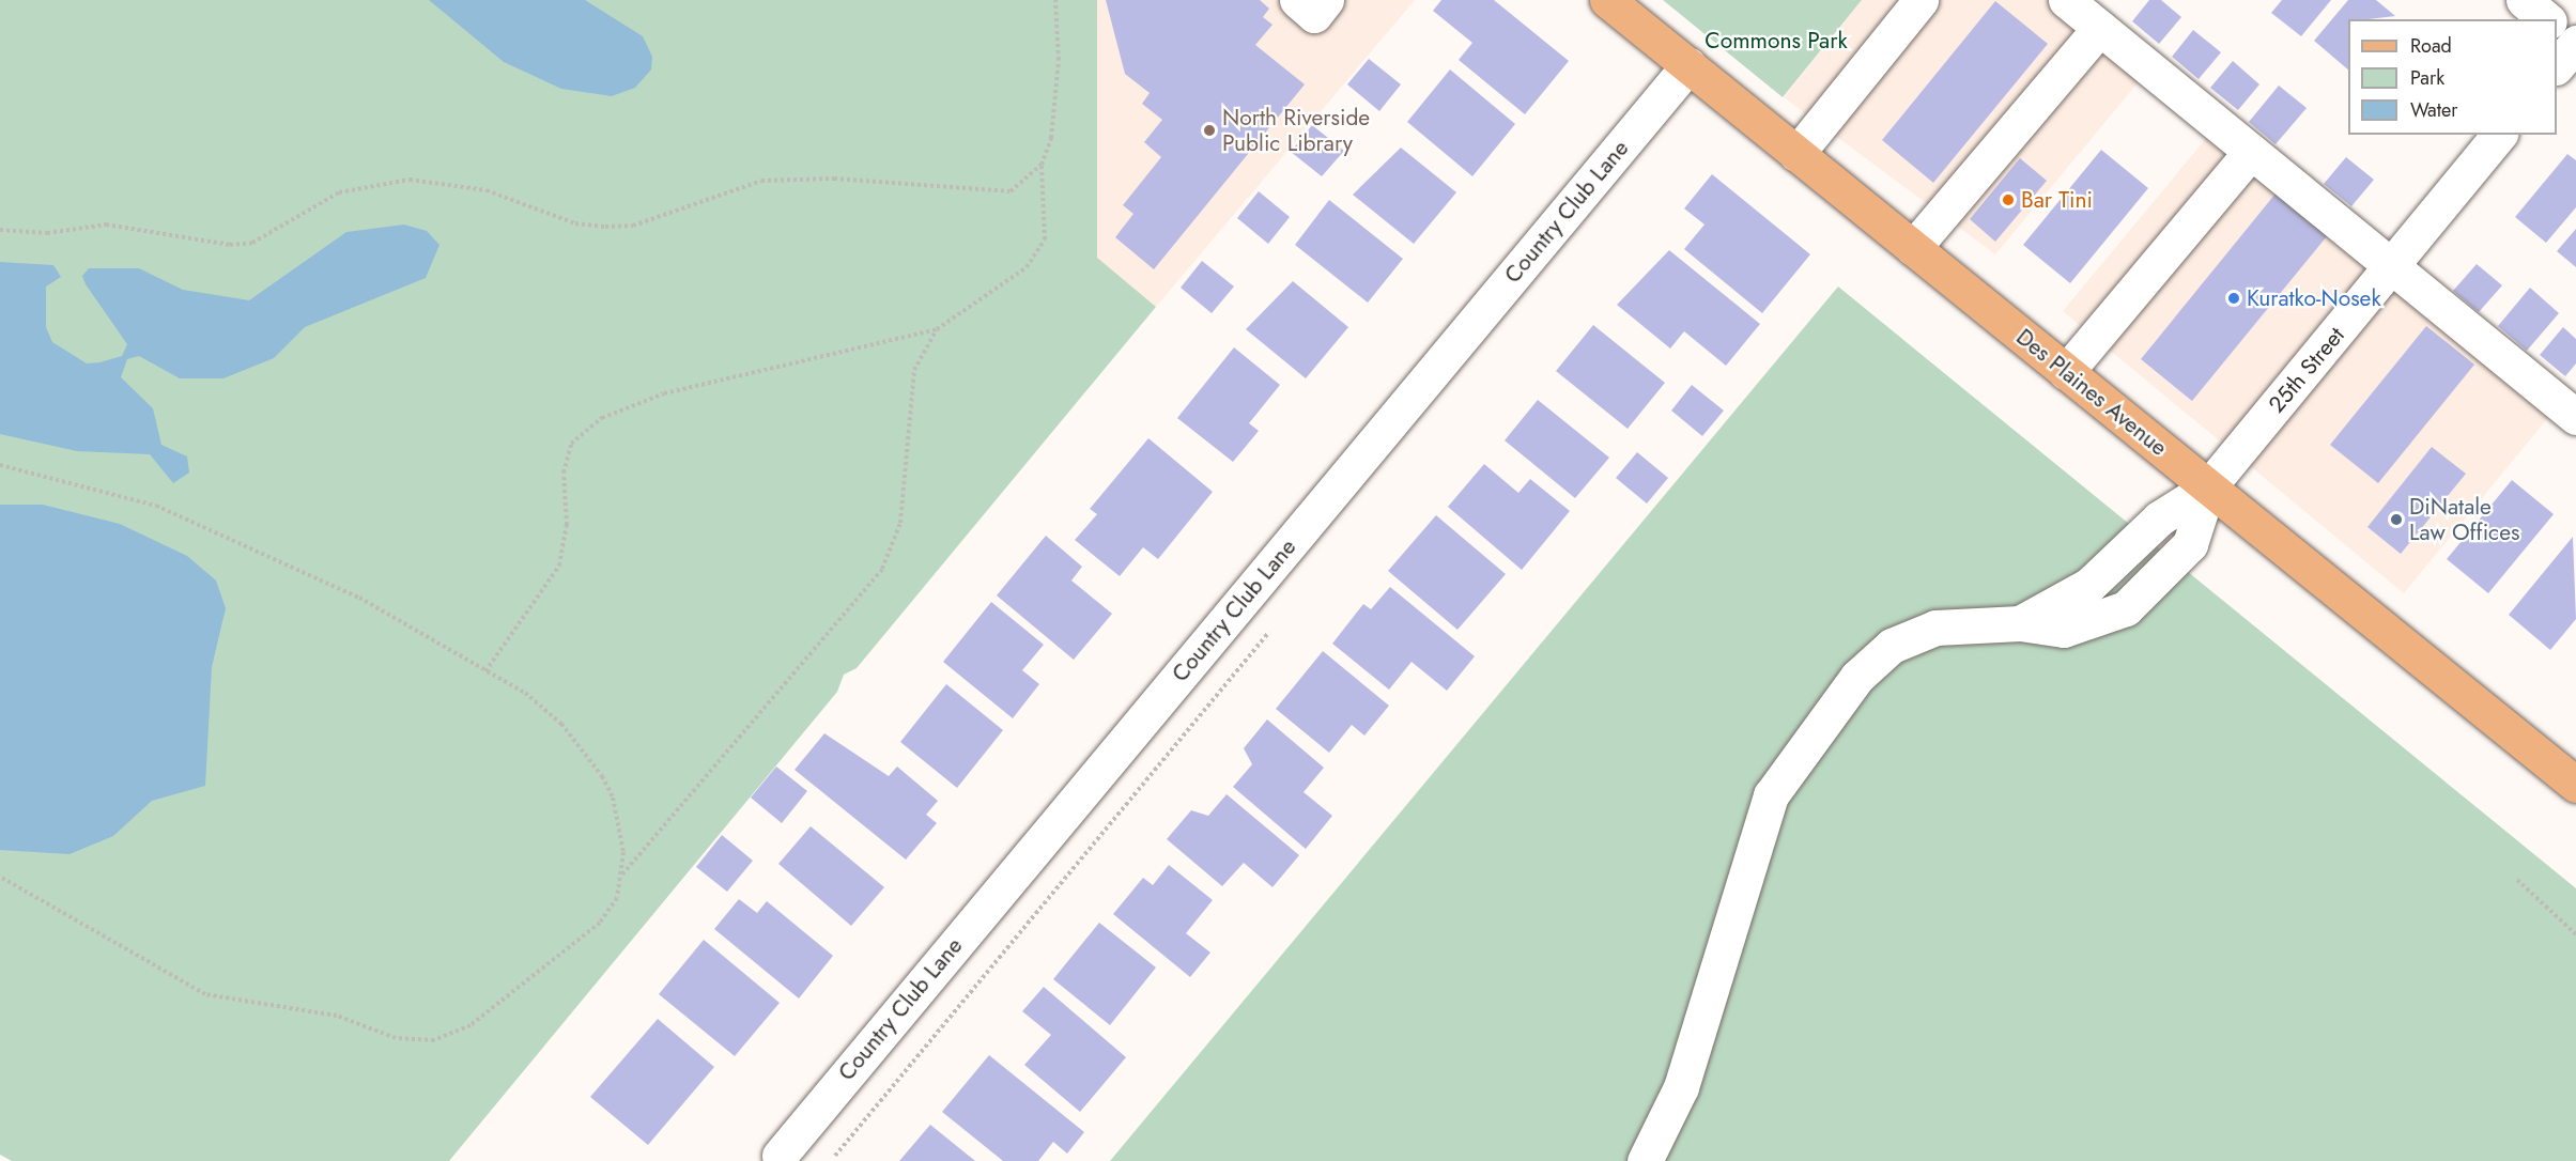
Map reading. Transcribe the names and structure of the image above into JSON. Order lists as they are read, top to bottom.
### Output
{
  "streets": {
    "main road": ["Des Plaines Avenue"],
    "street": ["Country Club Lane", "25th Street"]
  },
  "crossings": [
    ["Country Club Lane", "Des Plaines Avenue"],
    ["25th Street", "Des Plaines Avenue"]
  ],
  "parks": ["Commons Park"],
  "places": [
    "North Riverside Public Library",
    "Bar Tini",
    "Kuratko-Nosek",
    "DiNatale Law Offices"
  ],
  "legend": ["Road", "Park", "Water"]
}
